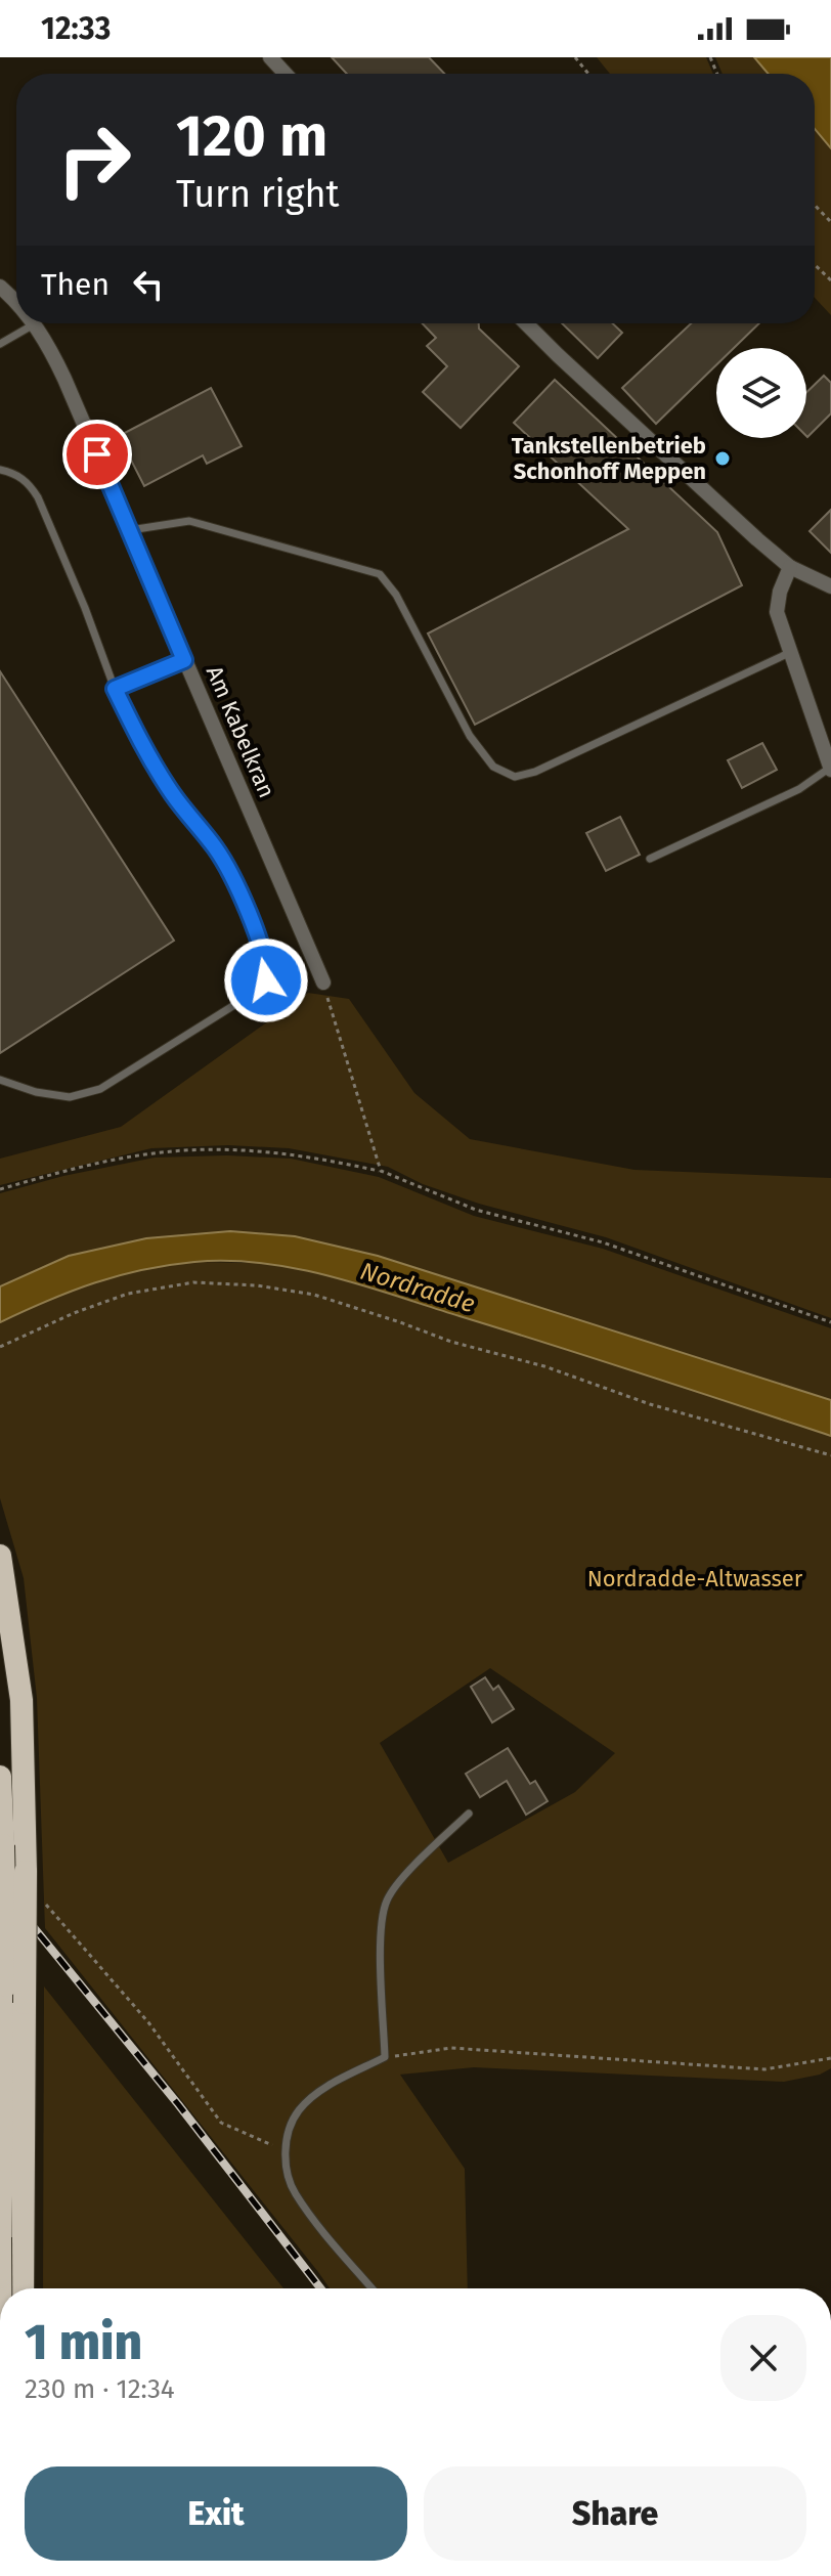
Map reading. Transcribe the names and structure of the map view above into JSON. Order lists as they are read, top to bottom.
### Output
{
  "streets": {
    "street": ["Am Kabelkran"]
  },
  "water": ["Nordradde"],
  "parks": ["Nordradde-Altwasser"],
  "places": ["Tankstellenbetrieb Schonhoff Meppen"],
  "page": {
    "status": "12:33",
    "turn": ["120 m", "Turn right"],
    "then": "Then",
    "heading": ["1 min", "230 m · 12:34"],
    "buttons": ["Exit", "Share"]
  }
}
